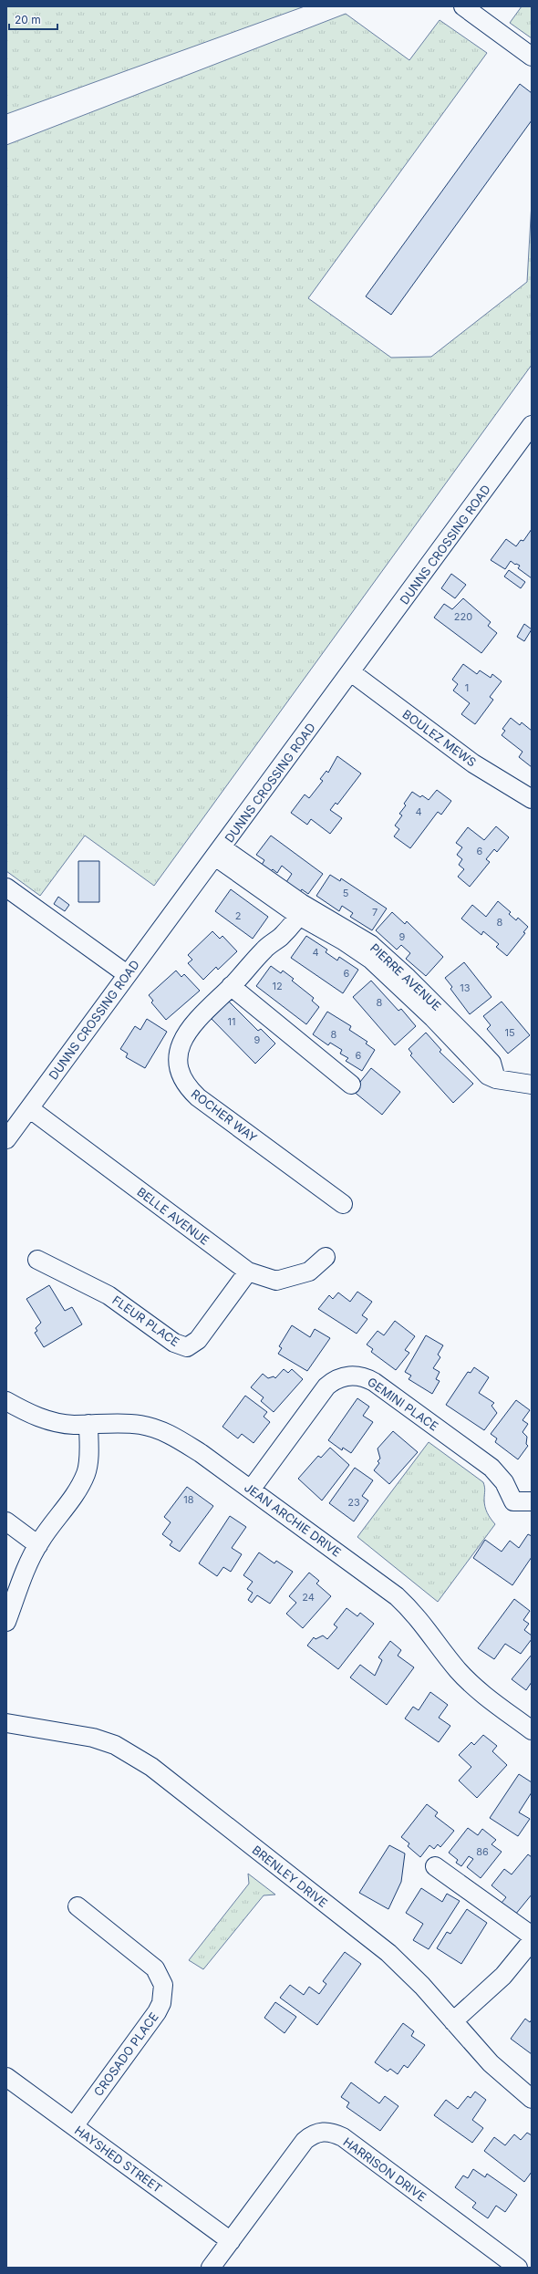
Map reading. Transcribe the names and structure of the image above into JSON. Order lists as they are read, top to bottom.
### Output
{
  "streets": {
    "street": [
      "DUNNS CROSSING ROAD",
      "BOULEZ MEWS",
      "PIERRE AVENUE",
      "ROCHER WAY",
      "BELLE AVENUE",
      "FLEUR PLACE",
      "GEMINI PLACE",
      "JEAN ARCHIE DRIVE",
      "BRENLEY DRIVE",
      "CROSADO PLACE",
      "HAYSHED STREET",
      "HARRISON DRIVE"
    ]
  },
  "crossings": [
    ["DUNNS CROSSING ROAD", "BOULEZ MEWS"],
    ["DUNNS CROSSING ROAD", "PIERRE AVENUE"],
    ["DUNNS CROSSING ROAD", "BELLE AVENUE"],
    ["PIERRE AVENUE", "ROCHER WAY"],
    ["BELLE AVENUE", "FLEUR PLACE"],
    ["GEMINI PLACE", "JEAN ARCHIE DRIVE"],
    ["CROSADO PLACE", "HAYSHED STREET"],
    ["HAYSHED STREET", "HARRISON DRIVE"]
  ],
  "house_numbers": [
    "220",
    "1",
    "4",
    "6",
    "5",
    "7",
    "2",
    "8",
    "9",
    "4",
    "6",
    "12",
    "13",
    "8",
    "11",
    "15",
    "8",
    "9",
    "6",
    "18",
    "23",
    "24",
    "86"
  ],
  "scale_bar": "20 m"
}
